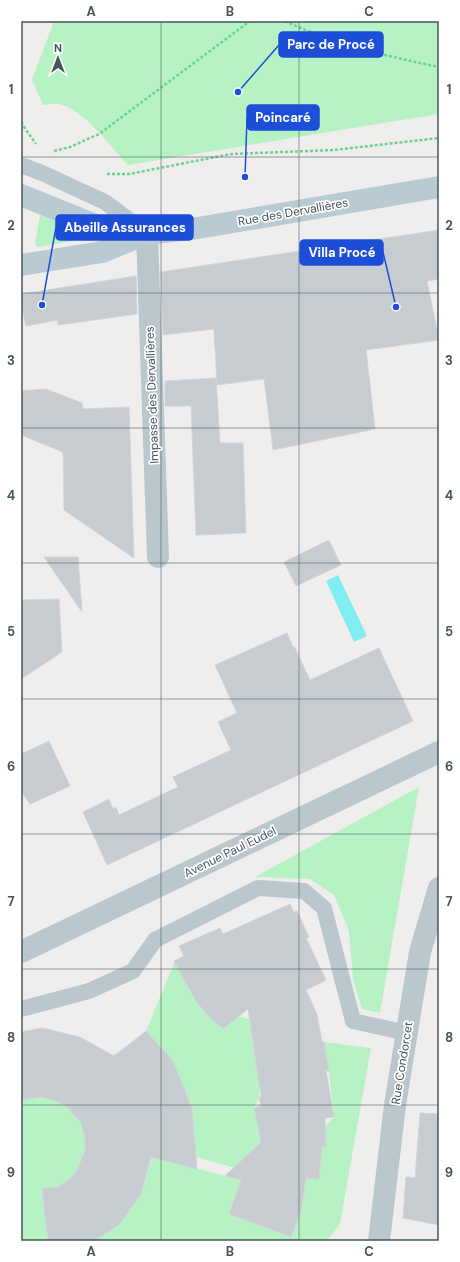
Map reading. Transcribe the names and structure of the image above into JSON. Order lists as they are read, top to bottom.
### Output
{
  "streets": {
    "main road": ["Rue des Dervallières"],
    "street": ["Impasse des Dervallières", "Avenue Paul Eudel", "Rue Condorcet"]
  },
  "crossings": [
    ["Rue des Dervallières", "Impasse des Dervallières"]
  ],
  "places": [
    "Parc de Procé",
    "Poincaré",
    "Abeille Assurances",
    "Villa Procé"
  ],
  "north": "top",
  "grid": {
    "columns": ["A", "B", "C"],
    "rows": [
      "1",
      "2",
      "3",
      "4",
      "5",
      "6",
      "7",
      "8",
      "9"
    ]
  }
}
